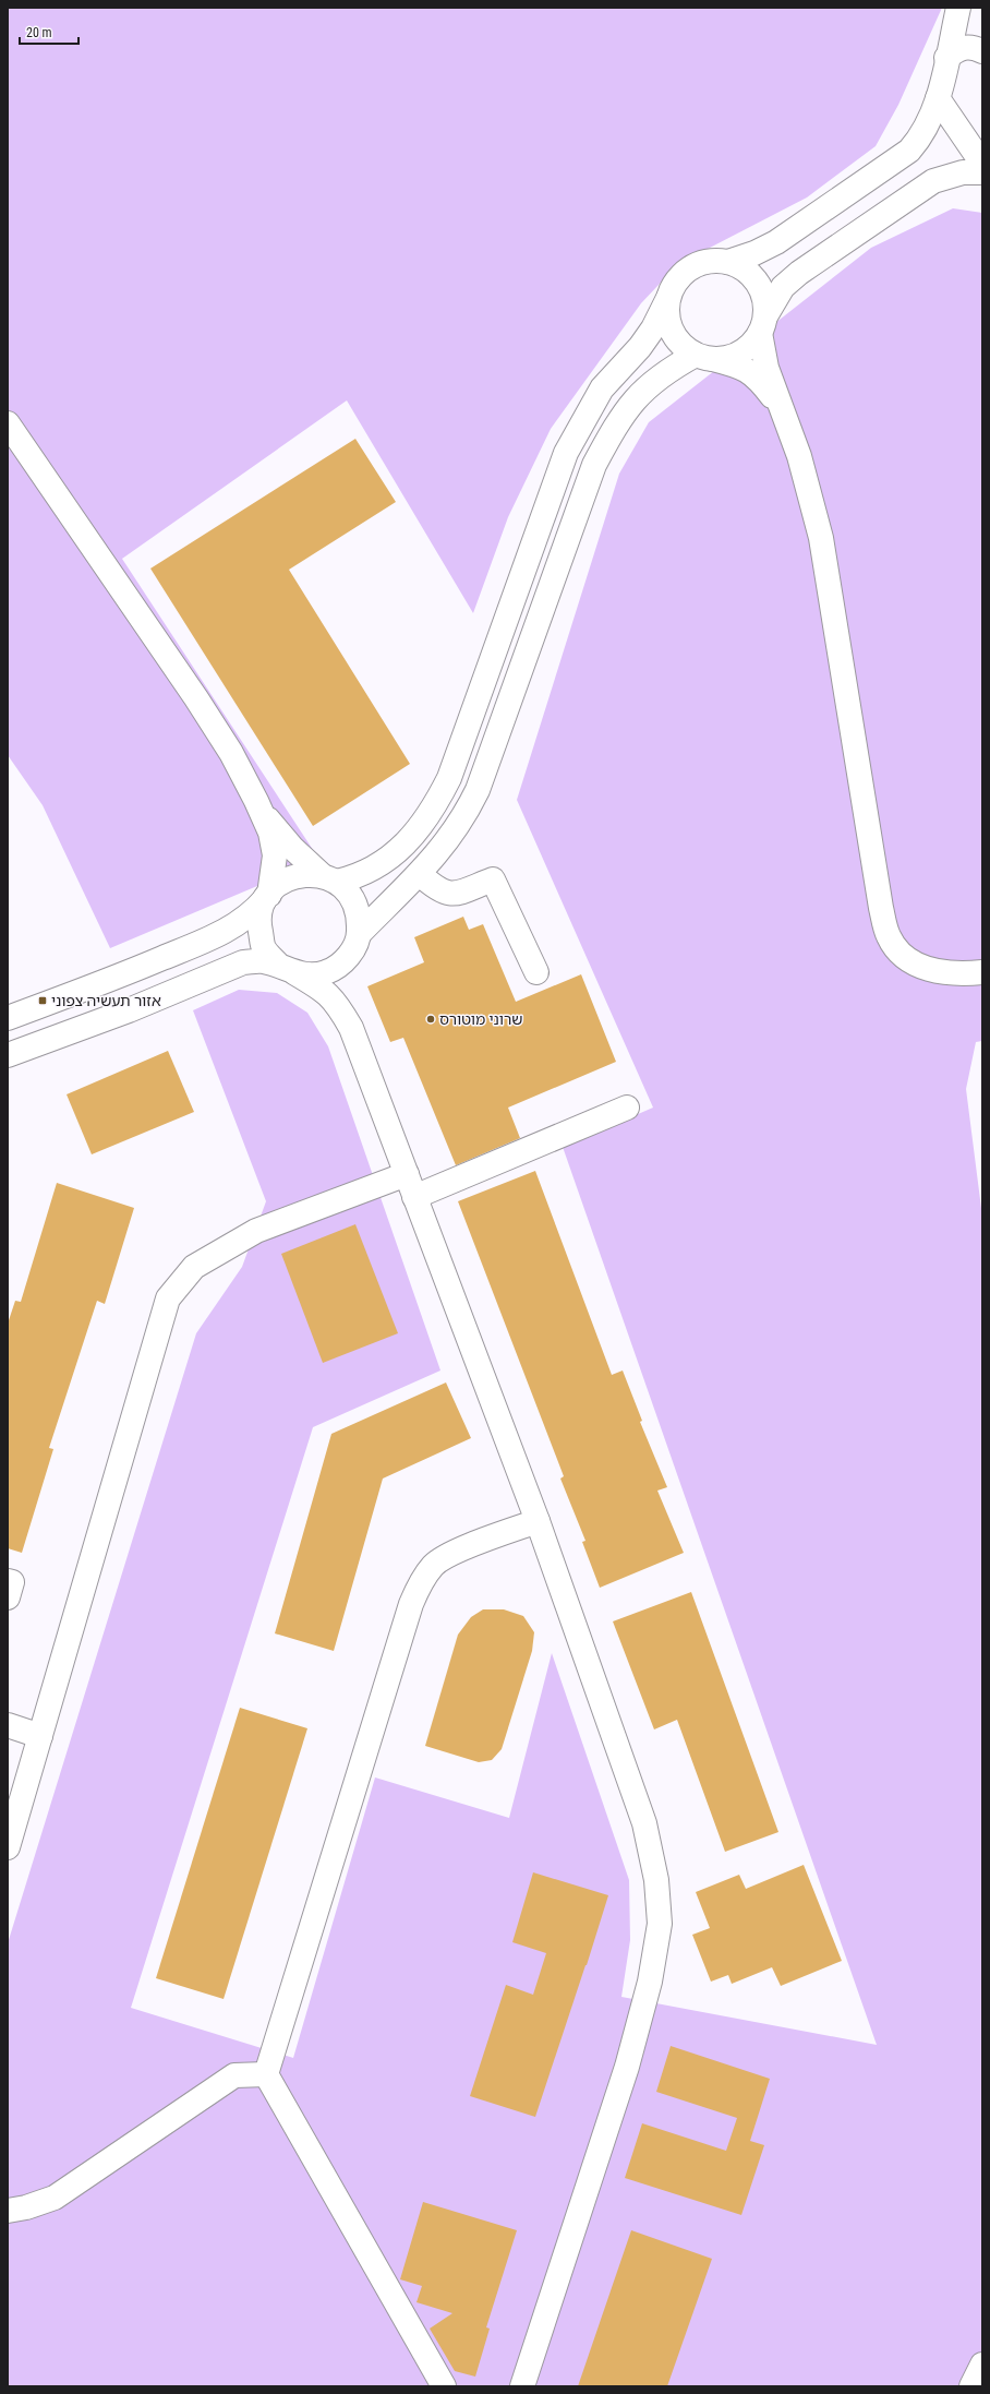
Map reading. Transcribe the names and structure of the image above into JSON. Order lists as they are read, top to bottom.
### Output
{
  "places": {
    "transit": ["אזור תעשיה צפוני"],
    "other": ["שרוני מוטורס"]
  },
  "scale_bar": "20 m"
}
